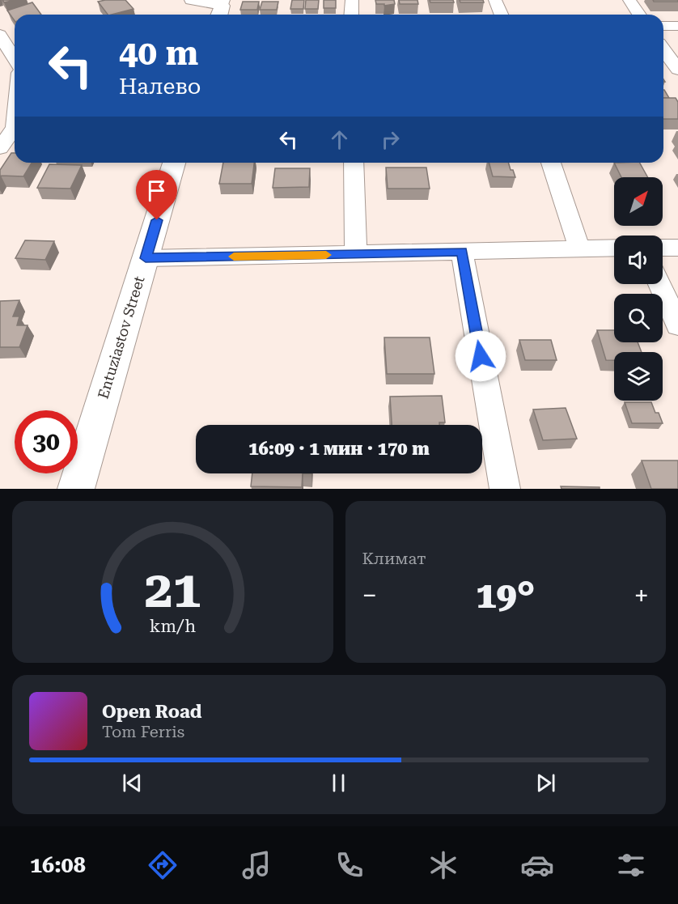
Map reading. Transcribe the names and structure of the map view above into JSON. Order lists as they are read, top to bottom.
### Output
{
  "streets": {
    "street": ["Entuziastov Street"]
  },
  "north": "top right",
  "page": {
    "turn": ["40 m", "Налево"],
    "limit": "30",
    "trip": "16:09 · 1 мин · 170 m",
    "tile": "Климат",
    "heat": ["−", "19°", "+"],
    "song": ["Open Road", "Tom Ferris"],
    "tabs": "16:08",
    "gauge": ["21", "km/h"]
  }
}
